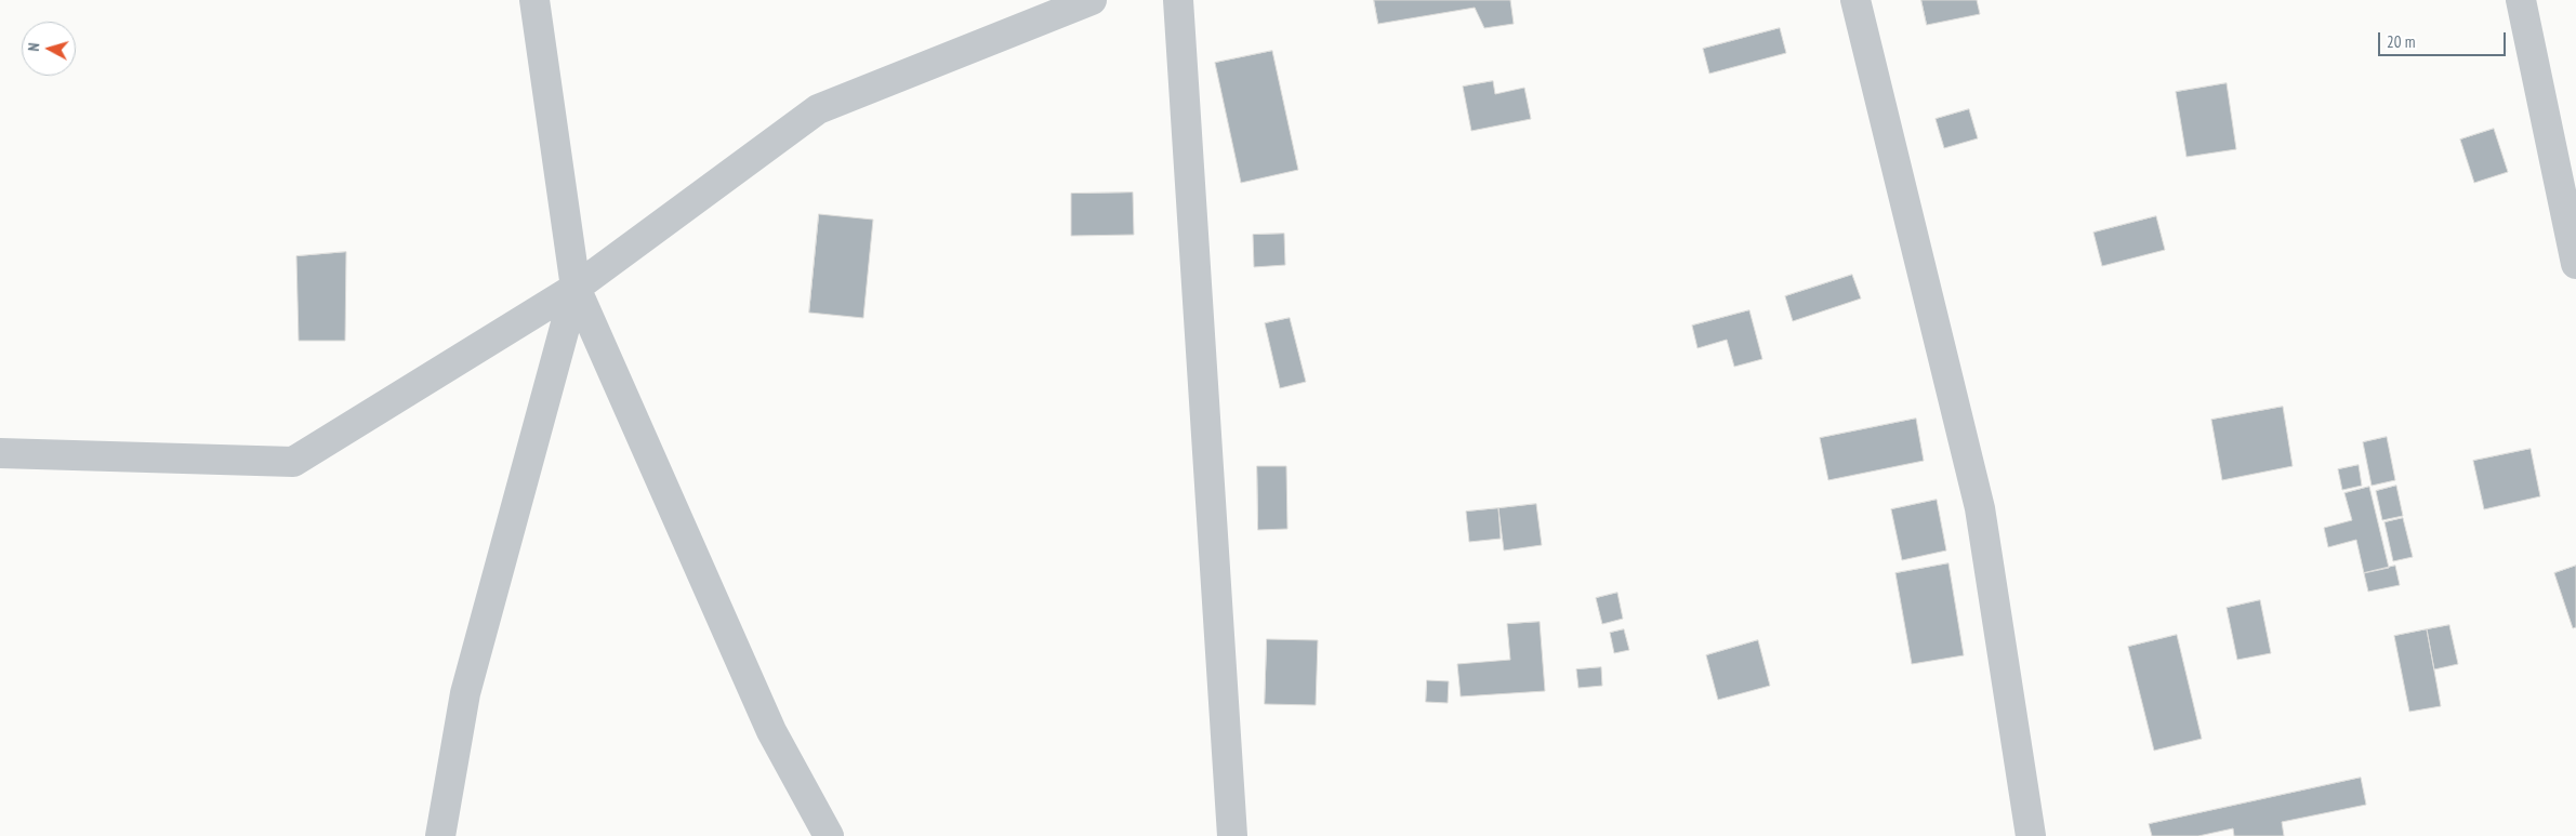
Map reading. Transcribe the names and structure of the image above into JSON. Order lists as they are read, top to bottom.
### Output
{
  "scale_bar": "20 m",
  "north": "left"
}
